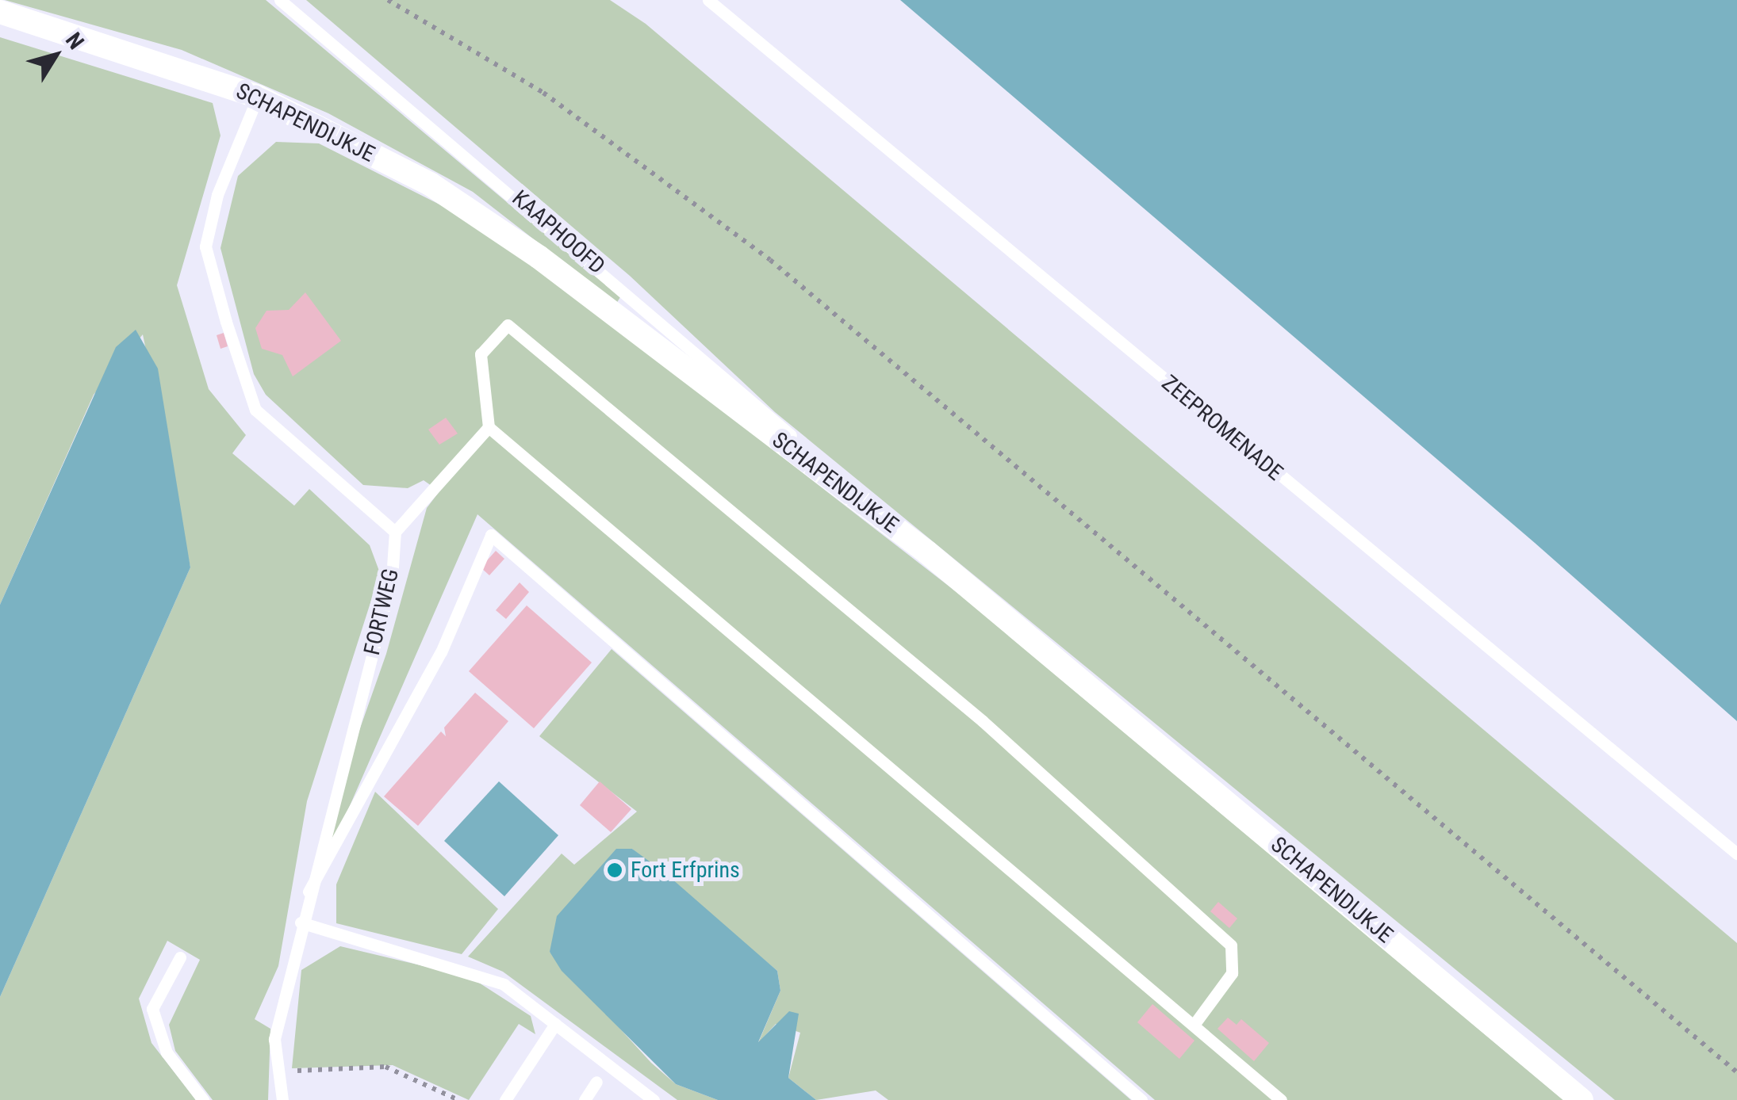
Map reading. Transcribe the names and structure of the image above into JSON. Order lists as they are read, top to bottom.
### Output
{
  "streets": {
    "street": ["SCHAPENDIJKJE"],
    "lane": ["KAAPHOOFD", "ZEEPROMENADE", "FORTWEG"]
  },
  "crossings": [
    ["SCHAPENDIJKJE", "KAAPHOOFD"]
  ],
  "places": ["Fort Erfprins"],
  "north": "top right"
}
